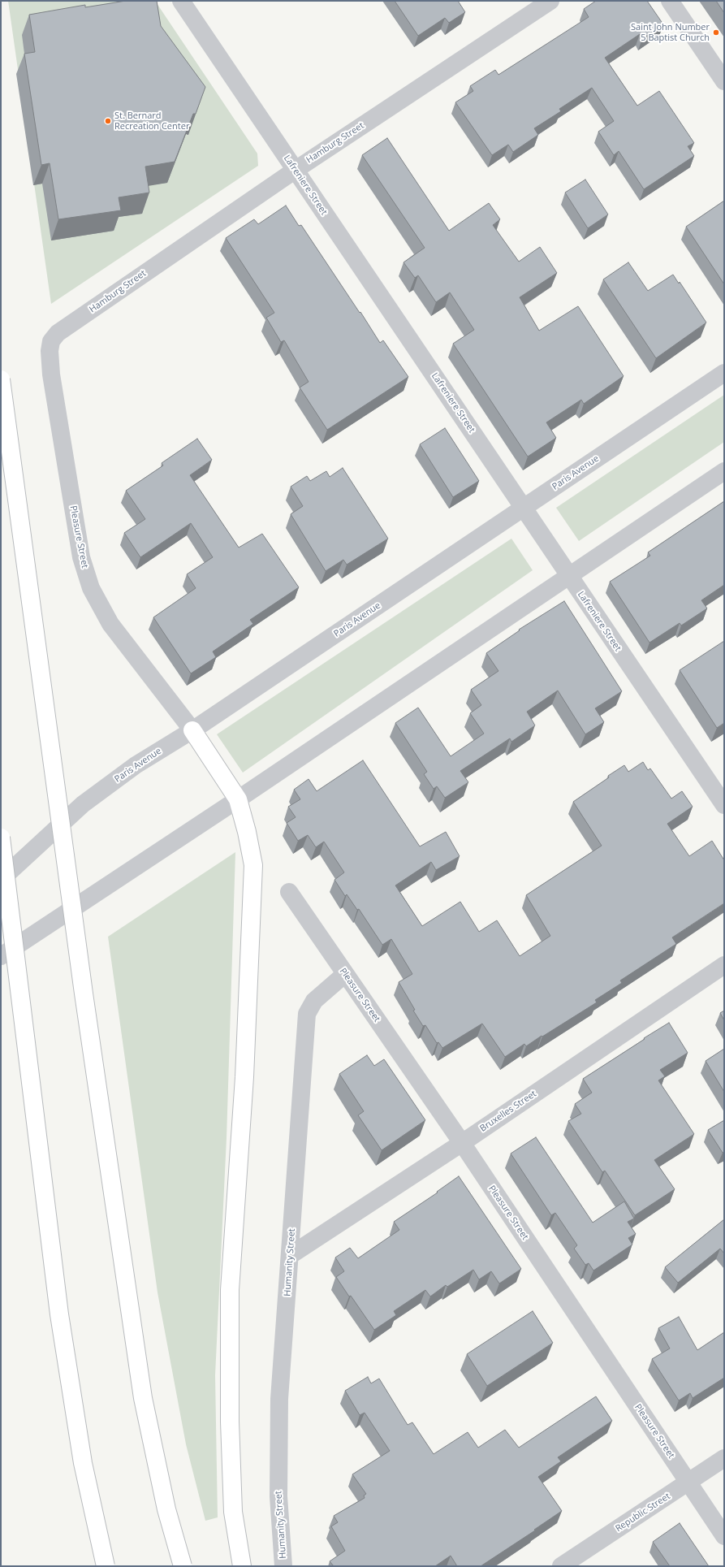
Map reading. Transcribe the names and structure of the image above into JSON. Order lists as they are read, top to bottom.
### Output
{
  "streets": {
    "street": [
      "Hamburg Street",
      "Lafreniere Street",
      "Paris Avenue",
      "Pleasure Street",
      "Bruxelles Street",
      "Humanity Street",
      "Republic Street"
    ]
  },
  "crossings": [
    ["Hamburg Street", "Lafreniere Street"],
    ["Hamburg Street", "Pleasure Street"],
    ["Lafreniere Street", "Paris Avenue"],
    ["Paris Avenue", "Pleasure Street"],
    ["Pleasure Street", "Bruxelles Street"],
    ["Pleasure Street", "Humanity Street"],
    ["Pleasure Street", "Republic Street"],
    ["Bruxelles Street", "Humanity Street"]
  ],
  "places": ["Saint John Number 5 Baptist Church", "St. Bernard Recreation Center"]
}
